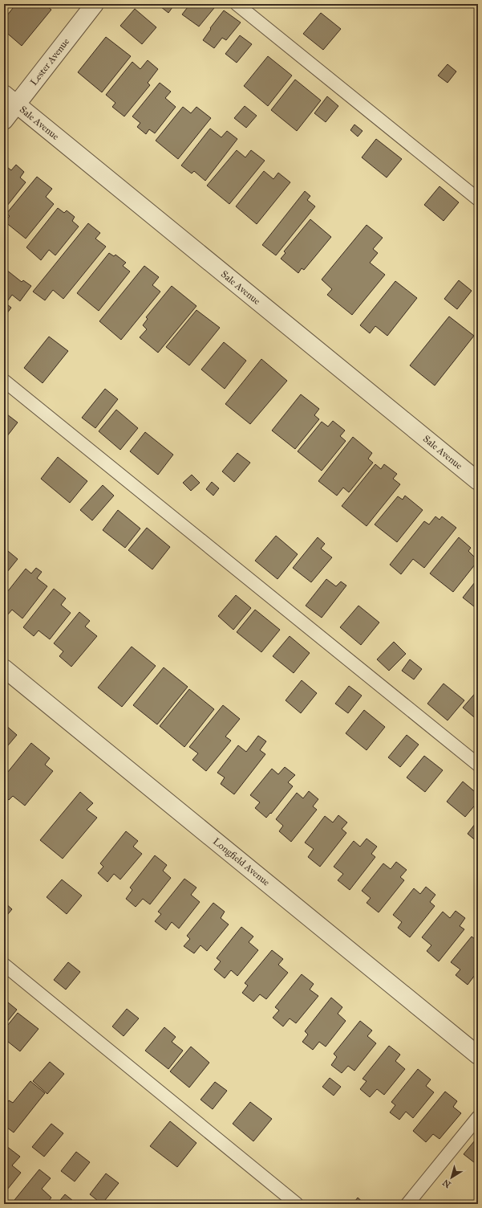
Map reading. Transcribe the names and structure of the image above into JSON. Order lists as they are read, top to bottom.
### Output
{
  "streets": {
    "street": ["Lester Avenue", "Sale Avenue", "Longfield Avenue"]
  },
  "crossings": [
    ["Lester Avenue", "Sale Avenue"]
  ],
  "north": "bottom left"
}
